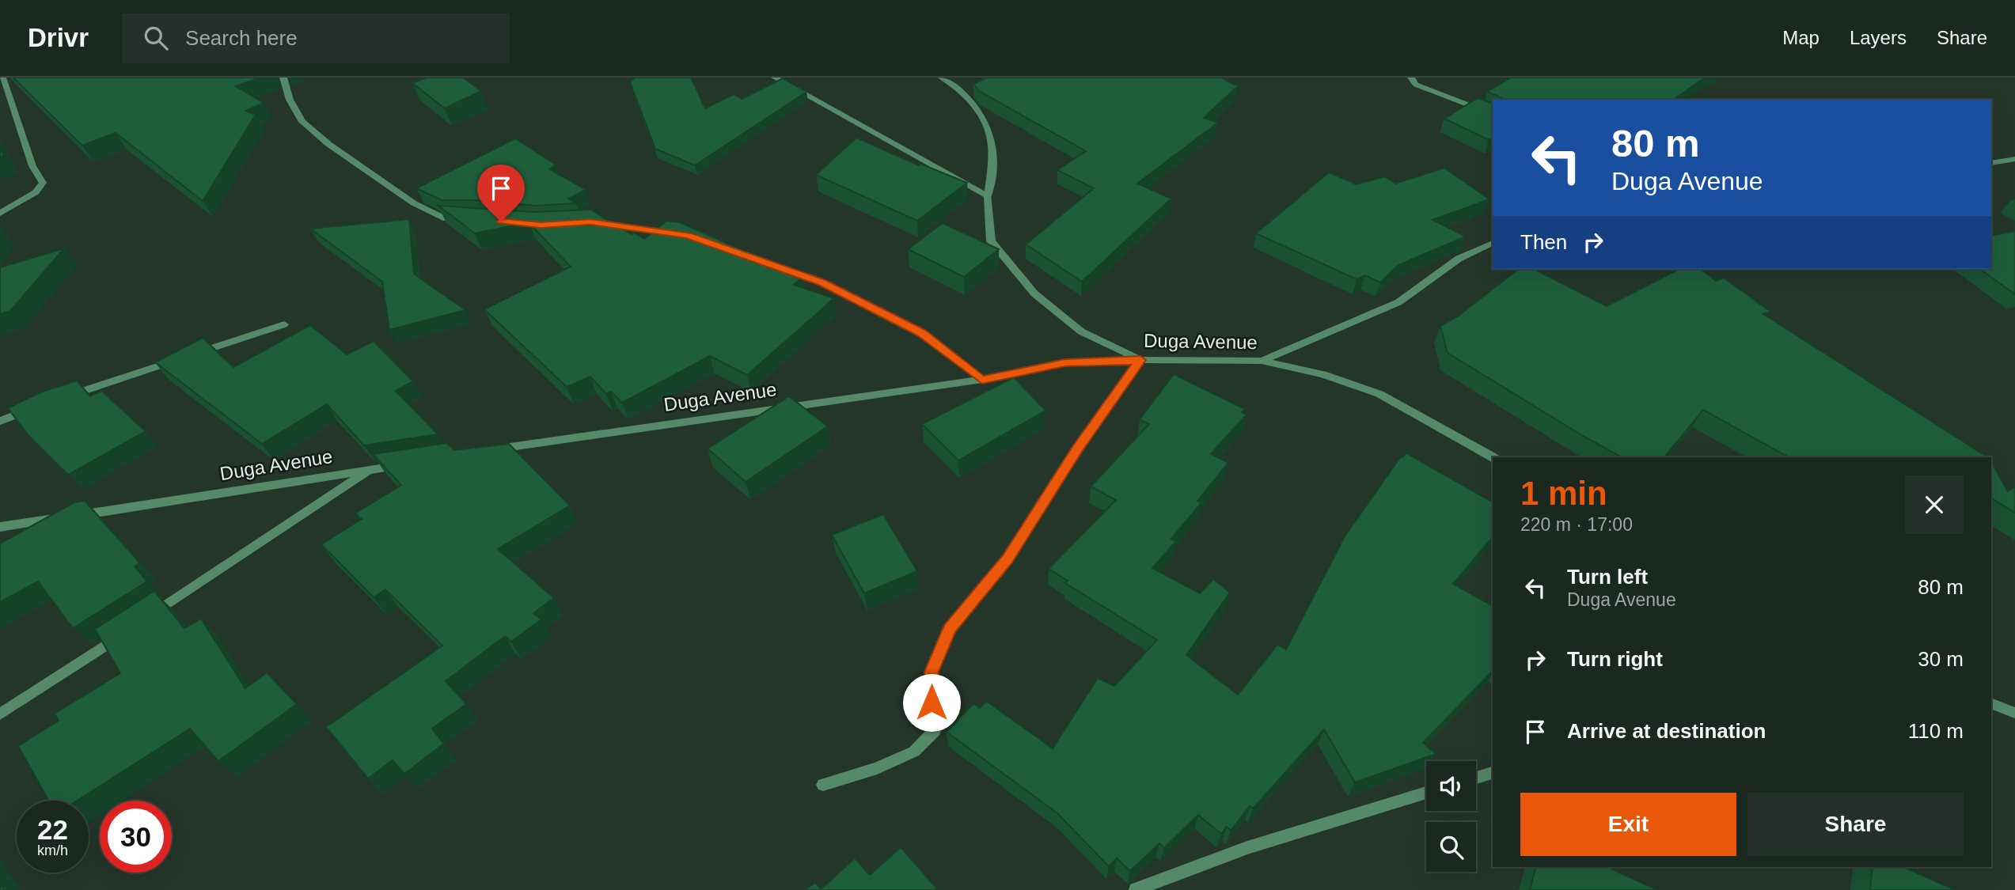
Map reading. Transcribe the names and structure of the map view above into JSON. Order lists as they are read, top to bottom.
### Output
{
  "streets": {
    "street": ["Duga Avenue"]
  },
  "page": {
    "header": "Drivr",
    "search": "Search here",
    "nav": ["Map", "Layers", "Share"],
    "turn": ["80 m", "Duga Avenue"],
    "then": "Then",
    "heading": ["1 min", "220 m · 17:00"],
    "list": [
      {
        "name": "Turn left",
        "note": "Duga Avenue",
        "value": "80 m"
      },
      {
        "name": "Turn right",
        "value": "30 m"
      },
      {
        "name": "Arrive at destination",
        "value": "110 m"
      }
    ],
    "buttons": ["Exit", "Share"],
    "speed": "22 km/h",
    "limit": "30"
  }
}
